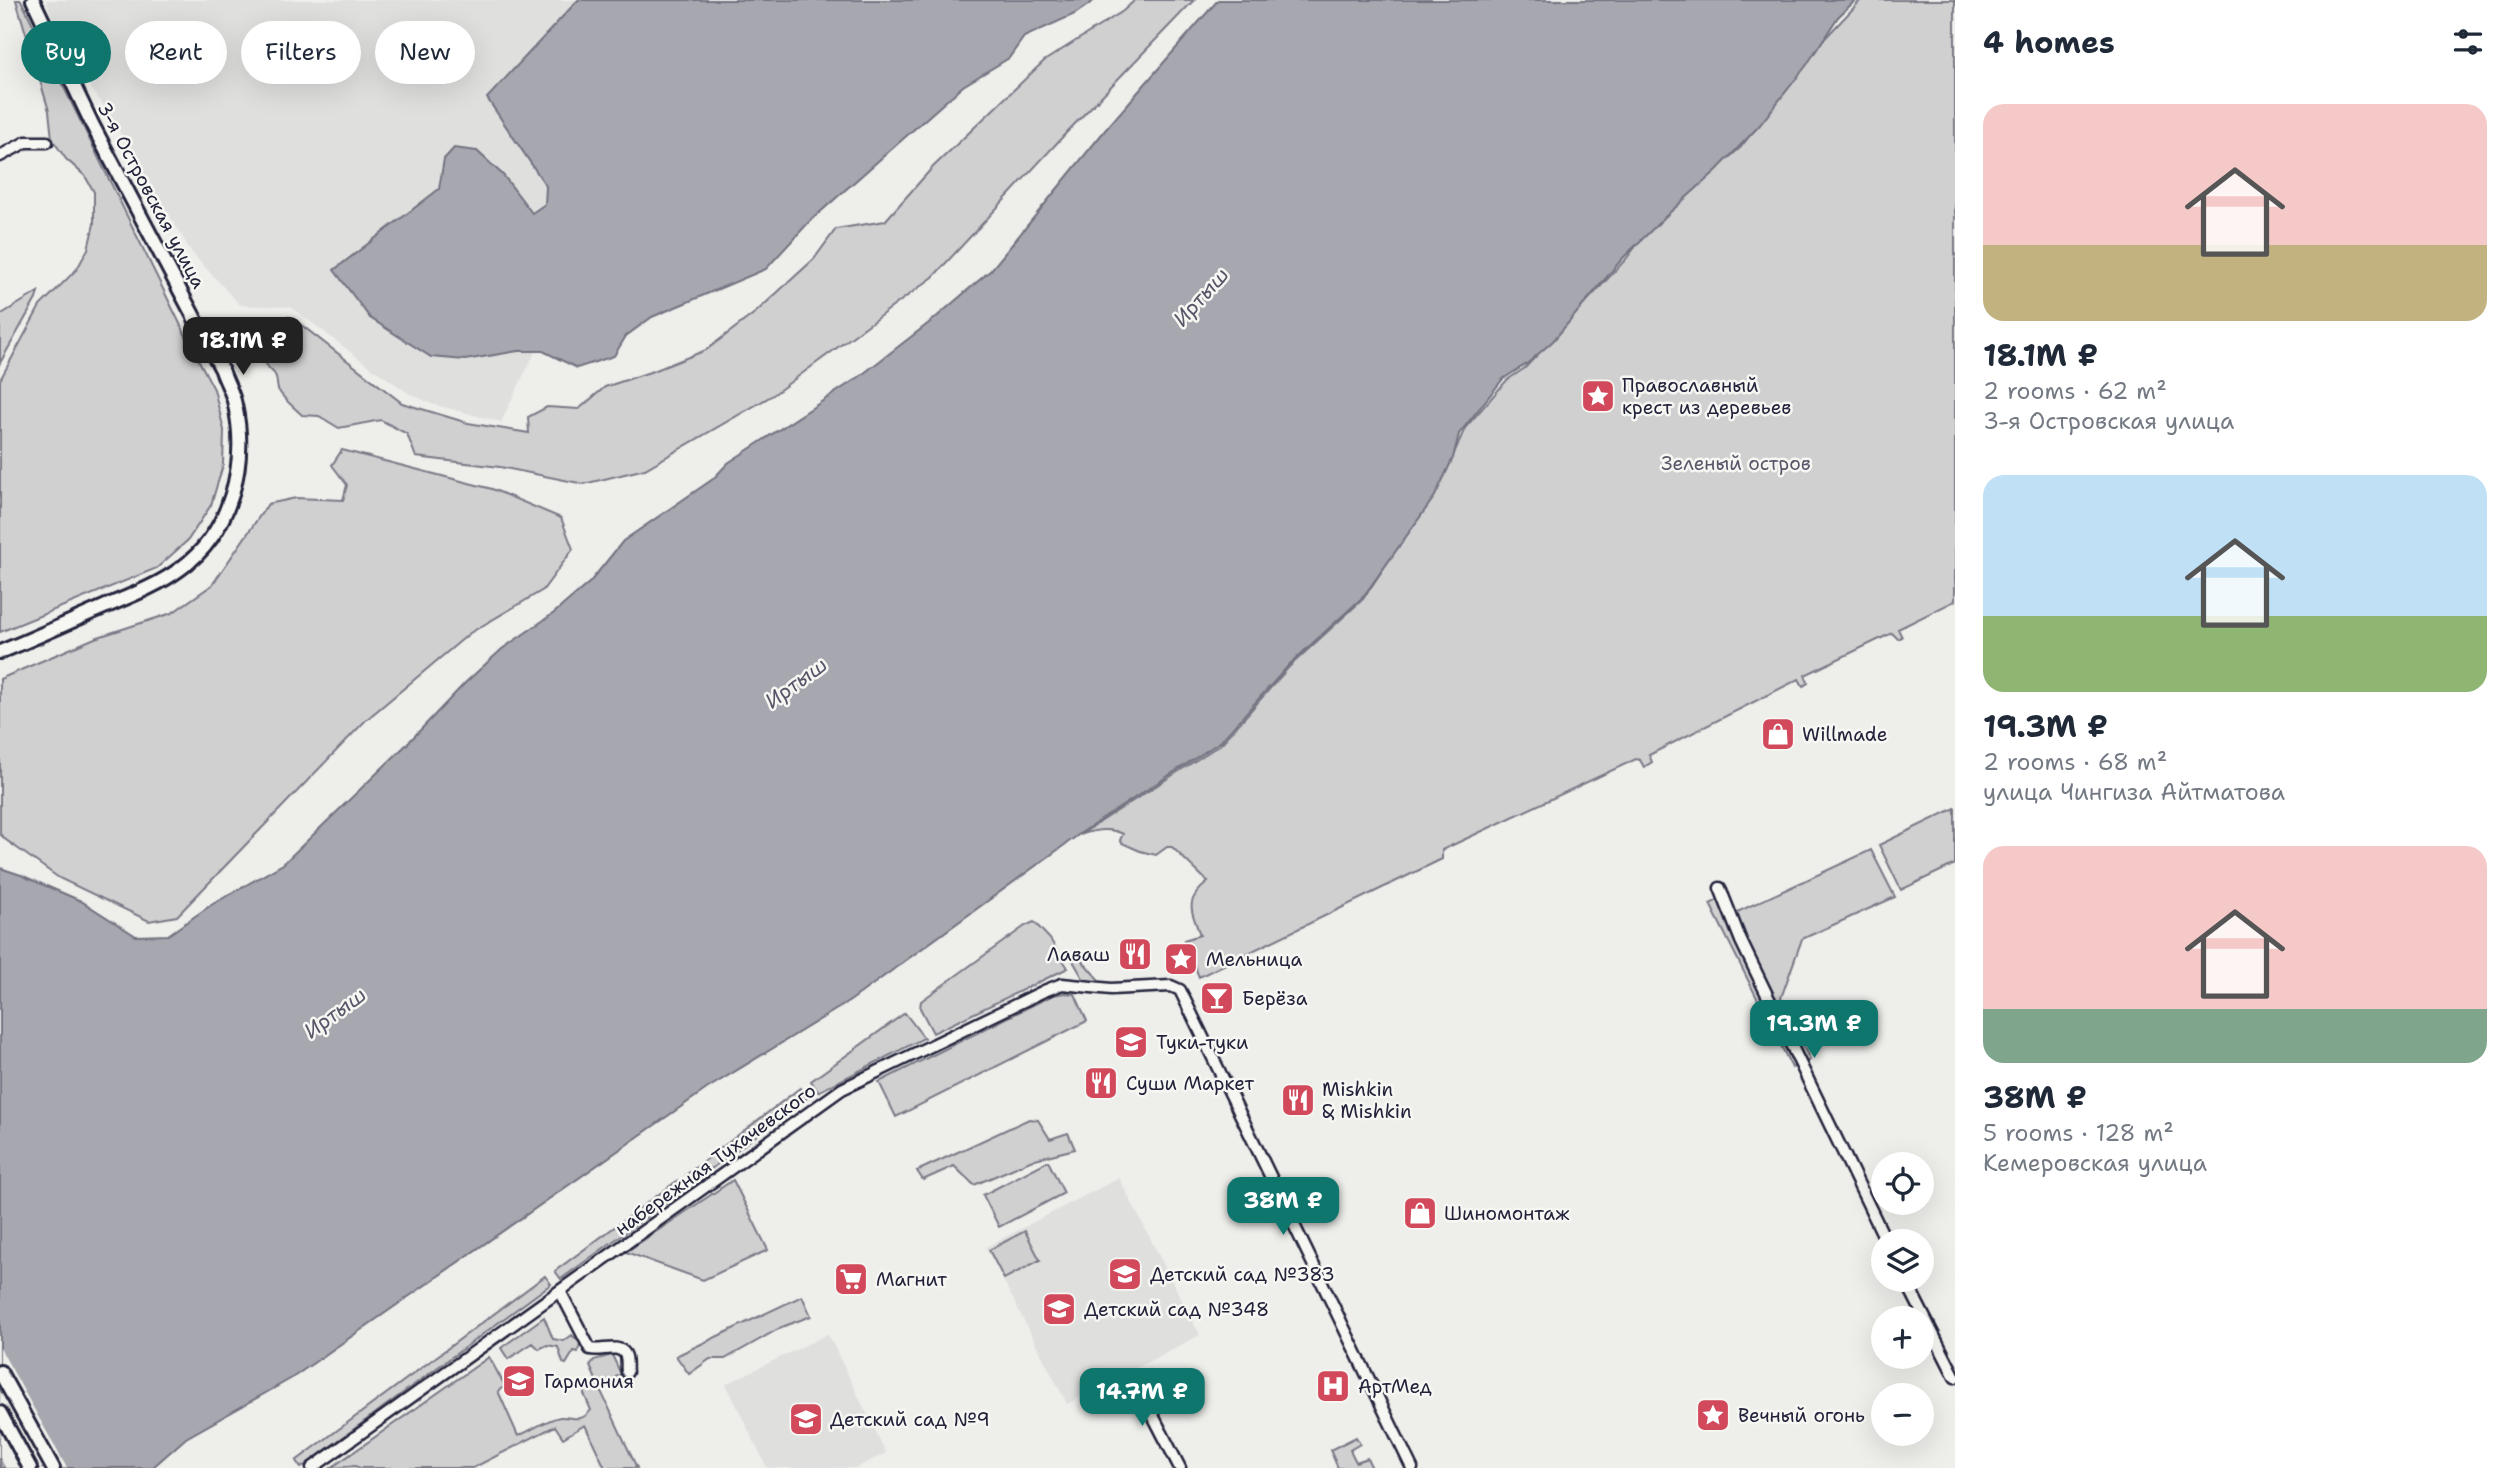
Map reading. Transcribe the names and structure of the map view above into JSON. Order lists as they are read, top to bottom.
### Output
{
  "streets": {
    "main road": ["3-я Островская улица"],
    "street": ["набережная Тухачевского"]
  },
  "water": ["Иртыш"],
  "parks": ["Зеленый остров"],
  "places": {
    "place": ["Православный крест из деревьев", "Мельница", "Вечный огонь"],
    "shop": ["Willmade", "Шиномонтаж"],
    "restaurant": ["Лаваш", "Суши Маркет", "Mishkin & Mishkin"],
    "bar": ["Берёза"],
    "school or university": [
      "Туки-туки",
      "Детский сад №383",
      "Детский сад №348",
      "Гармония",
      "Детский сад №9"
    ],
    "supermarket": ["Магнит"],
    "hospital": ["АртМед"]
  },
  "page": {
    "heading": "4 homes",
    "chip": [
      "Buy",
      "Rent",
      "Filters",
      "New"
    ],
    "list": [
      {
        "name": "18.1M ₽",
        "note": "2 rooms · 62 m² · 3-я Островская улица"
      },
      {
        "name": "19.3M ₽",
        "note": "2 rooms · 68 m² · улица Чингиза Айтматова"
      },
      {
        "name": "38M ₽",
        "note": "5 rooms · 128 m² · Кемеровская улица"
      }
    ],
    "price": [
      "18.1M ₽",
      "19.3M ₽",
      "38M ₽",
      "14.7M ₽"
    ],
    "map_buttons": ["+", "−"]
  }
}
